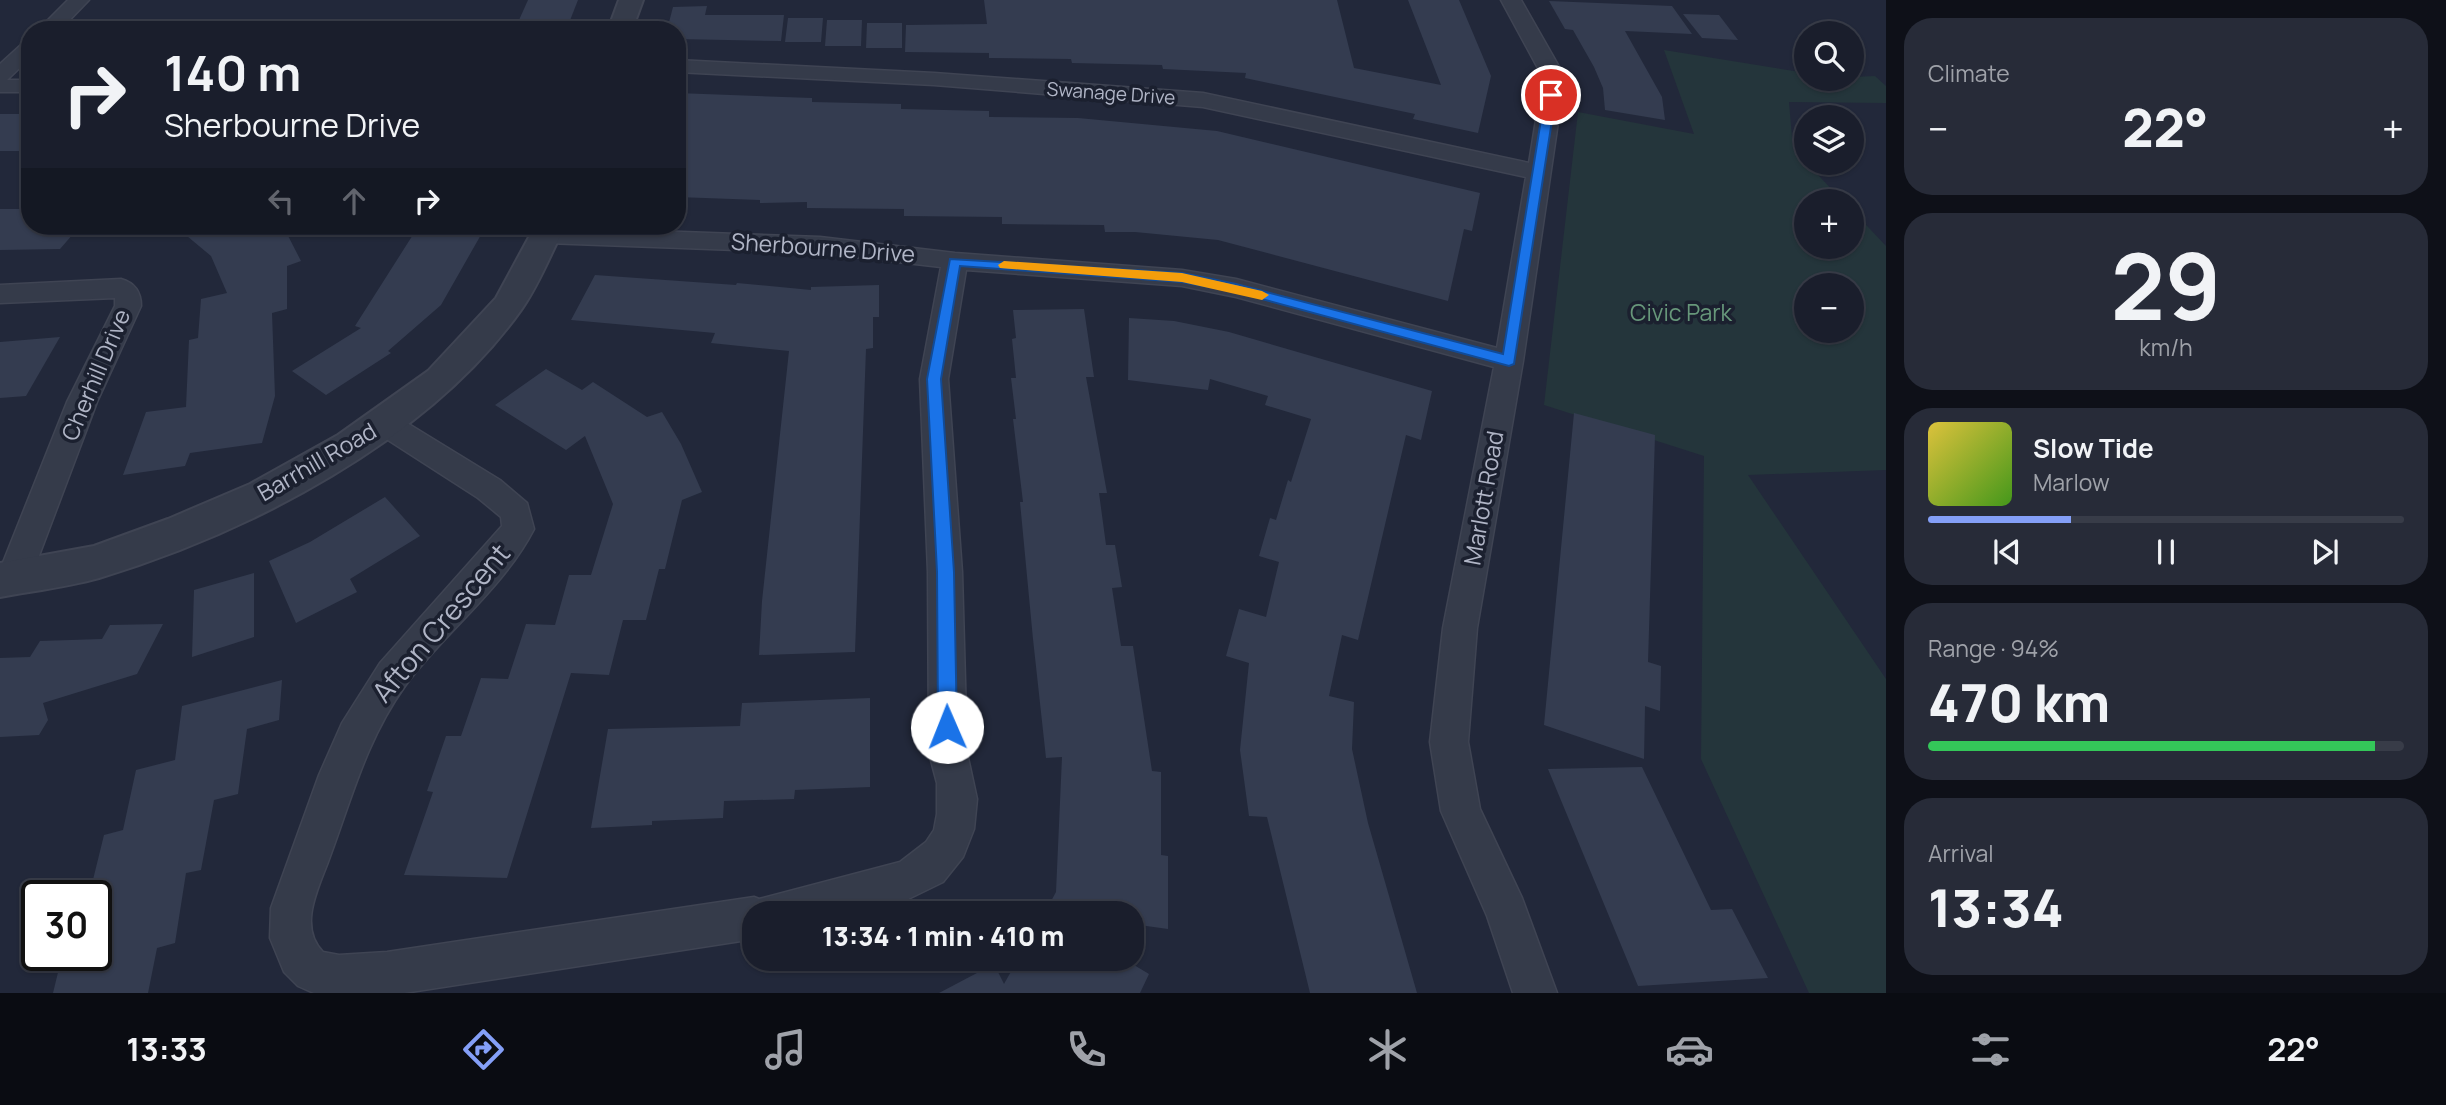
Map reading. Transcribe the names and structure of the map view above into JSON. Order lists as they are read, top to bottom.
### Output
{
  "streets": {
    "street": [
      "Swanage Drive",
      "Sherbourne Drive",
      "Cherhill Drive",
      "Barrhill Road",
      "Marlott Road",
      "Afton Crescent"
    ]
  },
  "crossings": [
    ["Swanage Drive", "Marlott Road"],
    ["Sherbourne Drive", "Marlott Road"],
    ["Cherhill Drive", "Barrhill Road"],
    ["Barrhill Road", "Afton Crescent"]
  ],
  "parks": ["Civic Park"],
  "page": {
    "tile": [
      "Climate",
      ["29", "km/h"],
      ["Range · 94%", "470 km"],
      ["Arrival", "13:34"]
    ],
    "map_buttons": ["+", "−"],
    "turn": ["140 m", "Sherbourne Drive"],
    "heat": ["−", "22°", "+"],
    "song": ["Slow Tide", "Marlow"],
    "limit": "30",
    "trip": "13:34 · 1 min · 410 m",
    "tabs": ["13:33", "22°"]
  }
}
